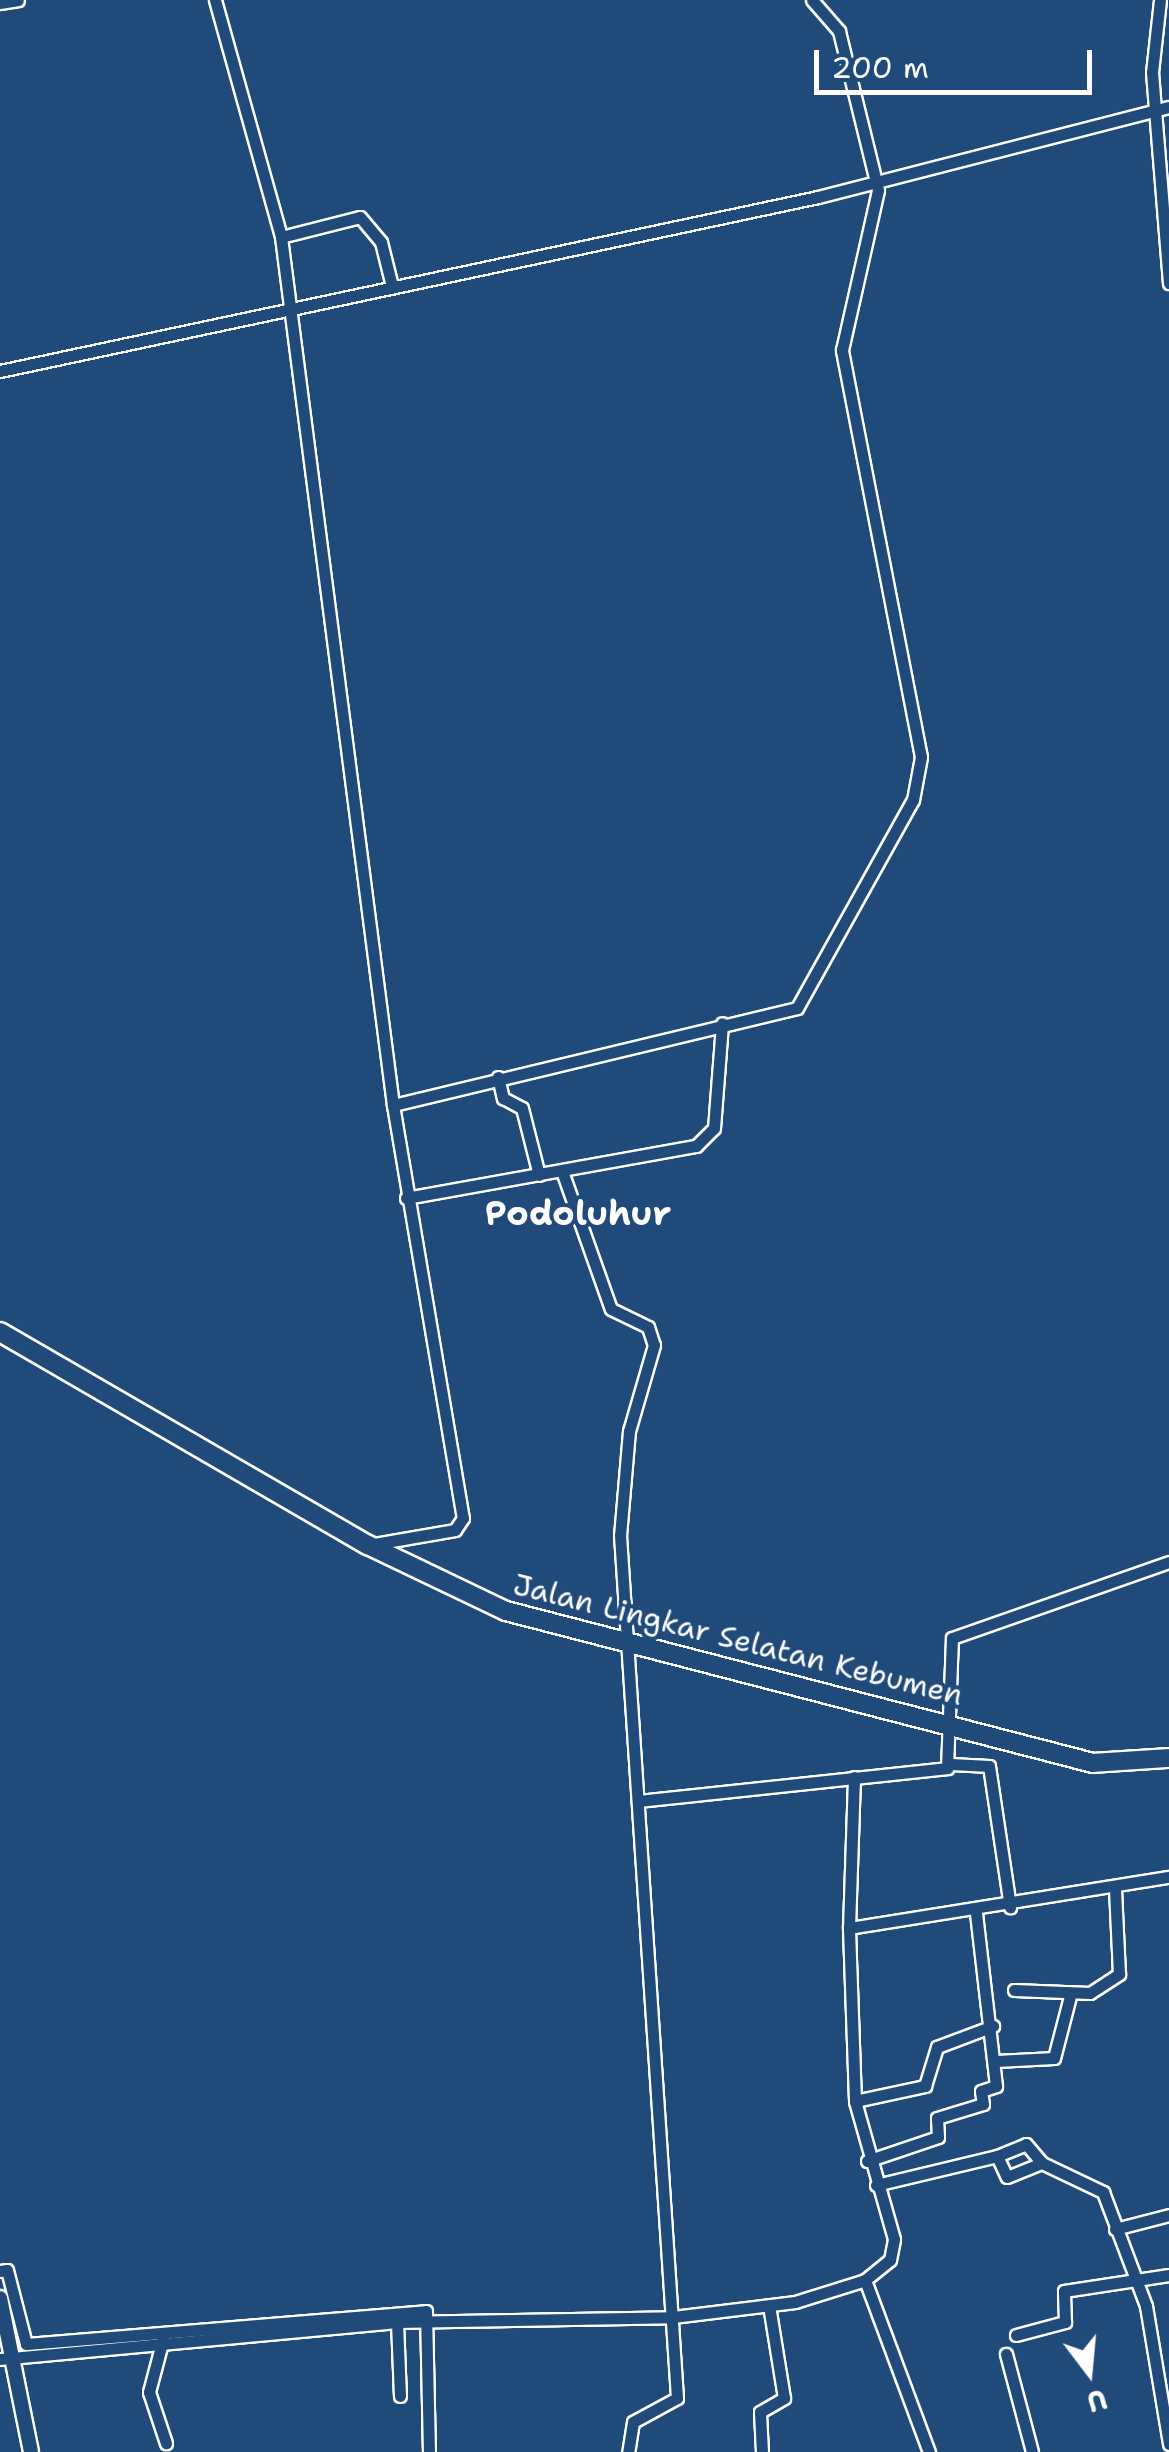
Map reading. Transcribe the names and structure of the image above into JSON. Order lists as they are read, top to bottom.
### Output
{
  "streets": {
    "highway": ["Jalan Lingkar Selatan Kebumen"]
  },
  "districts": ["Podoluhur"],
  "scale_bar": "200 m",
  "north": "bottom"
}
